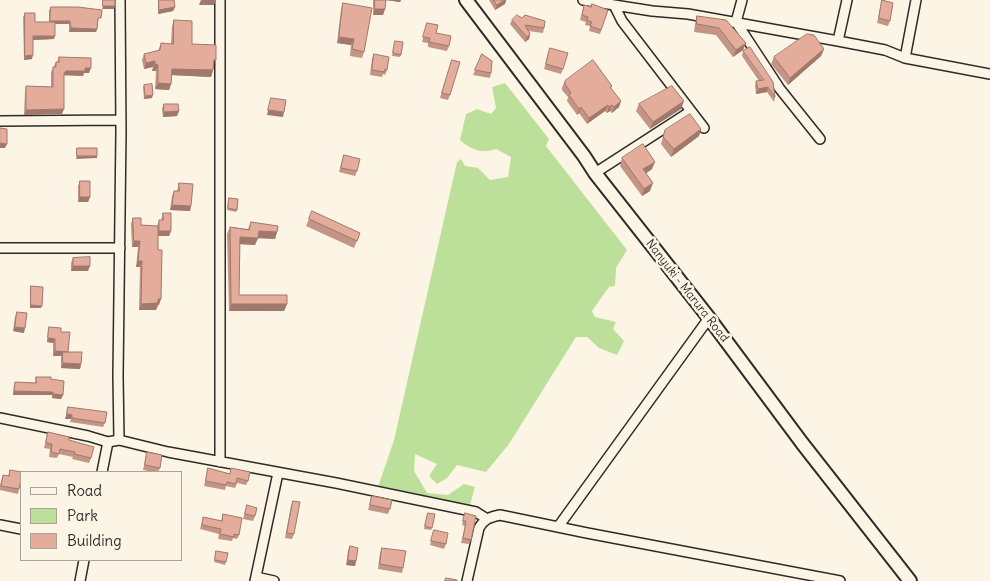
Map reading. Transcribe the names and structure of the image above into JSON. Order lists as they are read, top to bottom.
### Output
{
  "streets": {
    "street": ["Nanyuki - Marura Road"]
  },
  "legend": ["Road", "Park", "Building"]
}
